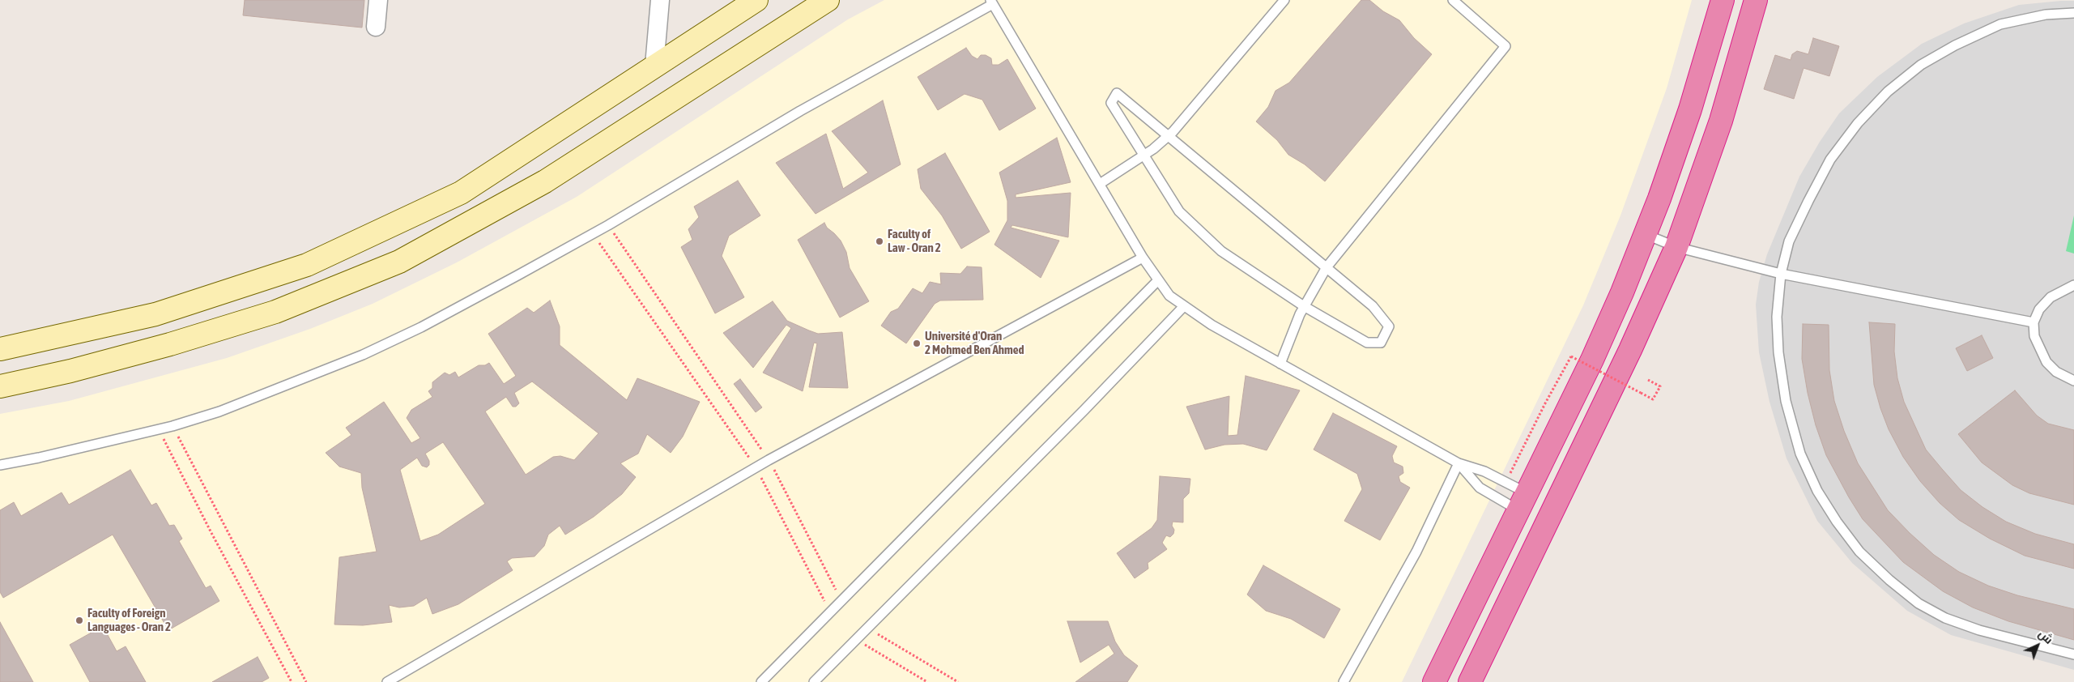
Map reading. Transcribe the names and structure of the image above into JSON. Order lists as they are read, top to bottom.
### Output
{
  "places": ["Faculty of Law - Oran 2", "Université d'Oran 2 Mohmed Ben Ahmed", "Faculty of Foreign Languages - Oran 2"],
  "north": "top right"
}
